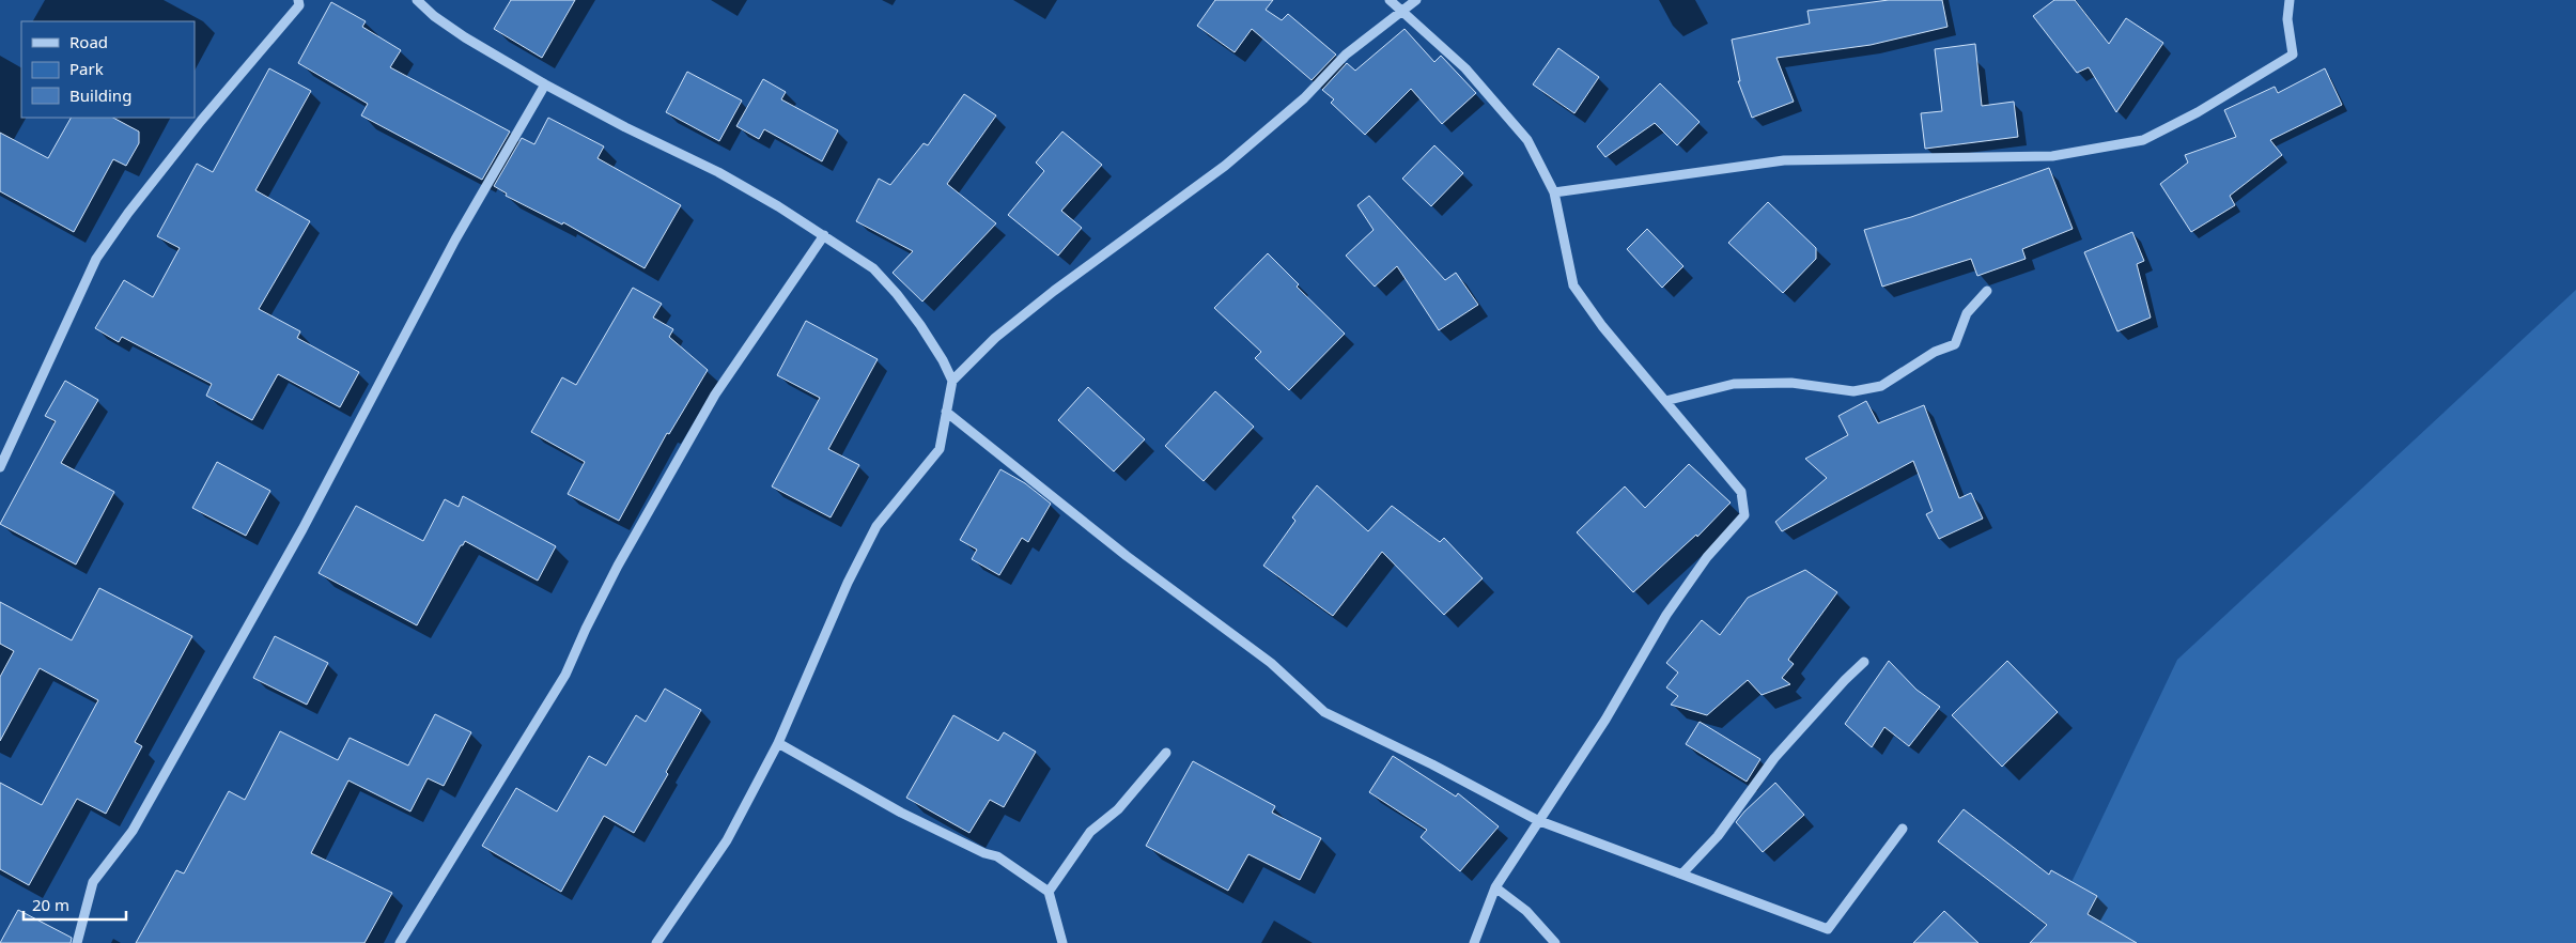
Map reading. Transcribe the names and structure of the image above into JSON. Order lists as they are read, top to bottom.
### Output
{
  "legend": ["Road", "Park", "Building"],
  "scale_bar": "20 m"
}
